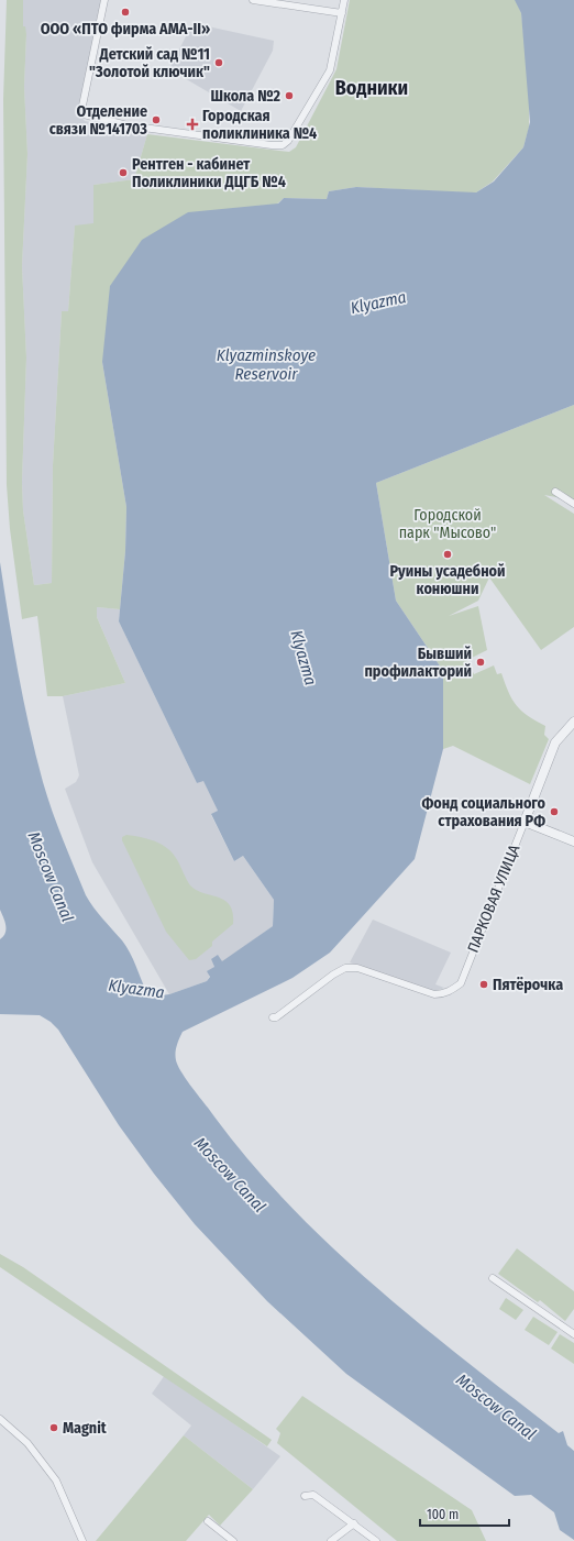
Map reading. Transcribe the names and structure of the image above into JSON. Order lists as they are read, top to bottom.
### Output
{
  "streets": {
    "street": ["ПАРКОВАЯ УЛИЦА"]
  },
  "districts": ["Водники"],
  "water": ["Klyazma", "Klyazminskoye Reservoir", "Moscow Canal"],
  "parks": ["Городской парк \"Мысово\""],
  "places": {
    "other": [
      "ООО «ПТО фирма АМА-II»",
      "Детский сад №11 \"Золотой ключик\"",
      "Школа №2",
      "Отделение связи №141703",
      "Рентген - кабинет Поликлиники ДЦГБ №4",
      "Руины усадебной конюшни",
      "Бывший профилакторий",
      "Фонд социального страхования РФ",
      "Пятёрочка",
      "Magnit"
    ],
    "health": ["Городская поликлиника №4"]
  },
  "scale_bar": "100 m"
}
